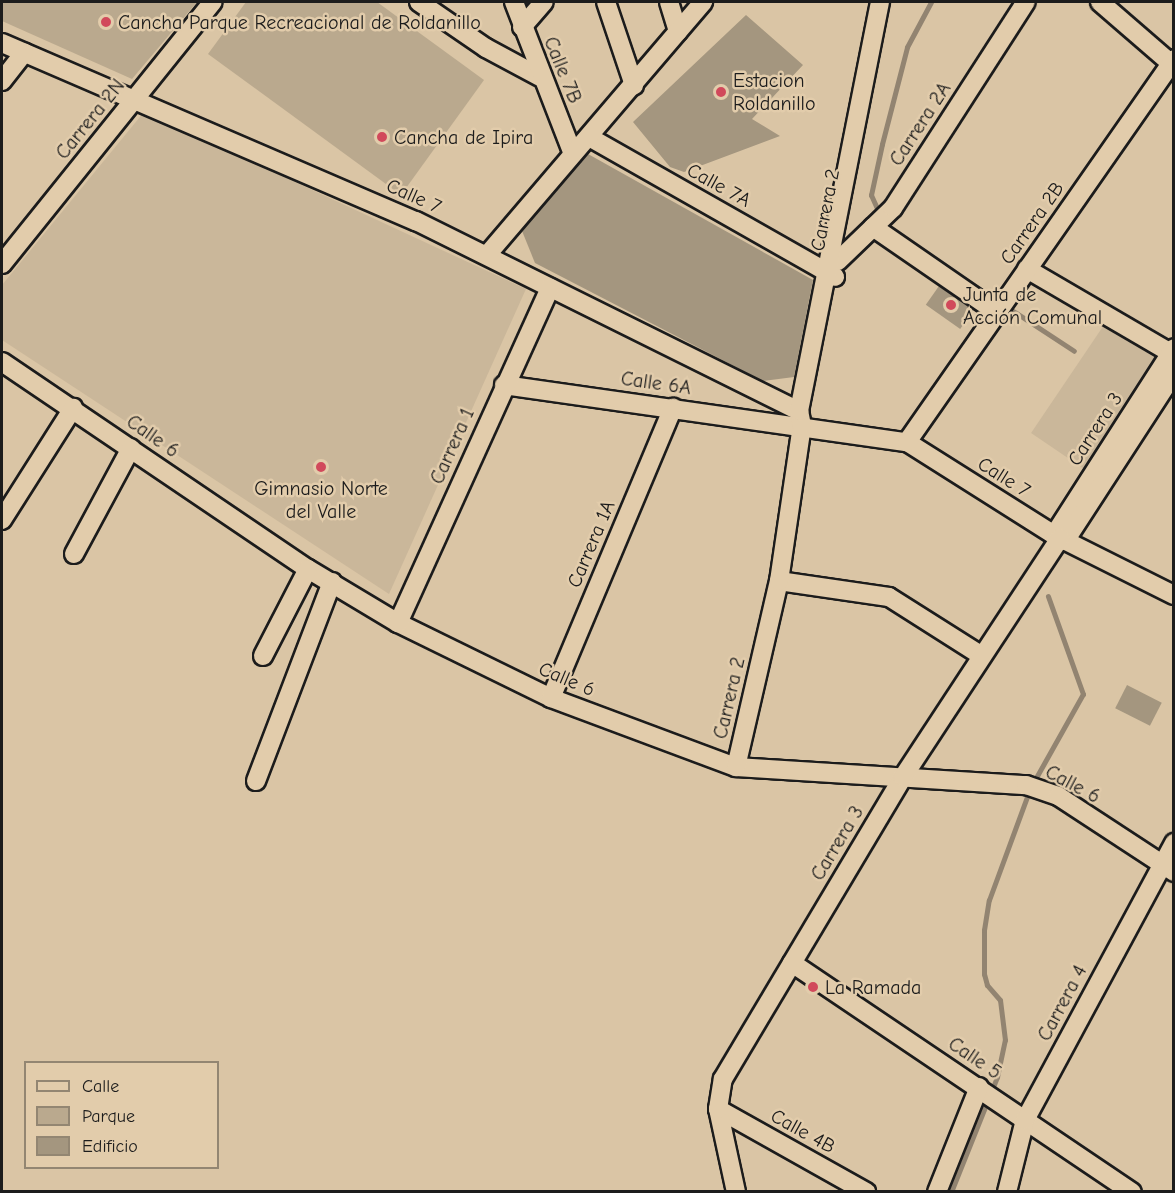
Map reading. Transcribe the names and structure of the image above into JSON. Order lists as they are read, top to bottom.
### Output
{
  "streets": {
    "street": [
      "Calle 7B",
      "Carrera 2N",
      "Carrera 2A",
      "Calle 7A",
      "Calle 7",
      "Carrera 2",
      "Carrera 2B",
      "Calle 6A",
      "Carrera 3",
      "Calle 6",
      "Carrera 1",
      "Carrera 1A",
      "Carrera 4",
      "Calle 5",
      "Calle 4B"
    ]
  },
  "crossings": [
    ["Carrera 2N", "Calle 7"],
    ["Carrera 2A", "Calle 7A"],
    ["Carrera 2A", "Carrera 2"],
    ["Calle 7A", "Carrera 2"],
    ["Calle 7", "Carrera 2"],
    ["Calle 7", "Carrera 2B"],
    ["Calle 7", "Calle 6A"],
    ["Calle 7", "Carrera 3"],
    ["Calle 7", "Carrera 1"],
    ["Carrera 2", "Calle 6A"],
    ["Carrera 2", "Calle 6"],
    ["Calle 6A", "Carrera 1"],
    ["Calle 6A", "Carrera 1A"],
    ["Carrera 3", "Calle 6"],
    ["Carrera 3", "Calle 5"],
    ["Carrera 3", "Calle 4B"],
    ["Calle 6", "Carrera 1"],
    ["Calle 6", "Carrera 1A"],
    ["Calle 6", "Carrera 4"],
    ["Carrera 4", "Calle 5"]
  ],
  "places": [
    "Cancha Parque Recreacional de Roldanillo",
    "Estacion Roldanillo",
    "Cancha de Ipira",
    "Junta de Acción Comunal",
    "Gimnasio Norte del Valle",
    "La Ramada"
  ],
  "legend": ["Calle", "Parque", "Edificio"]
}
